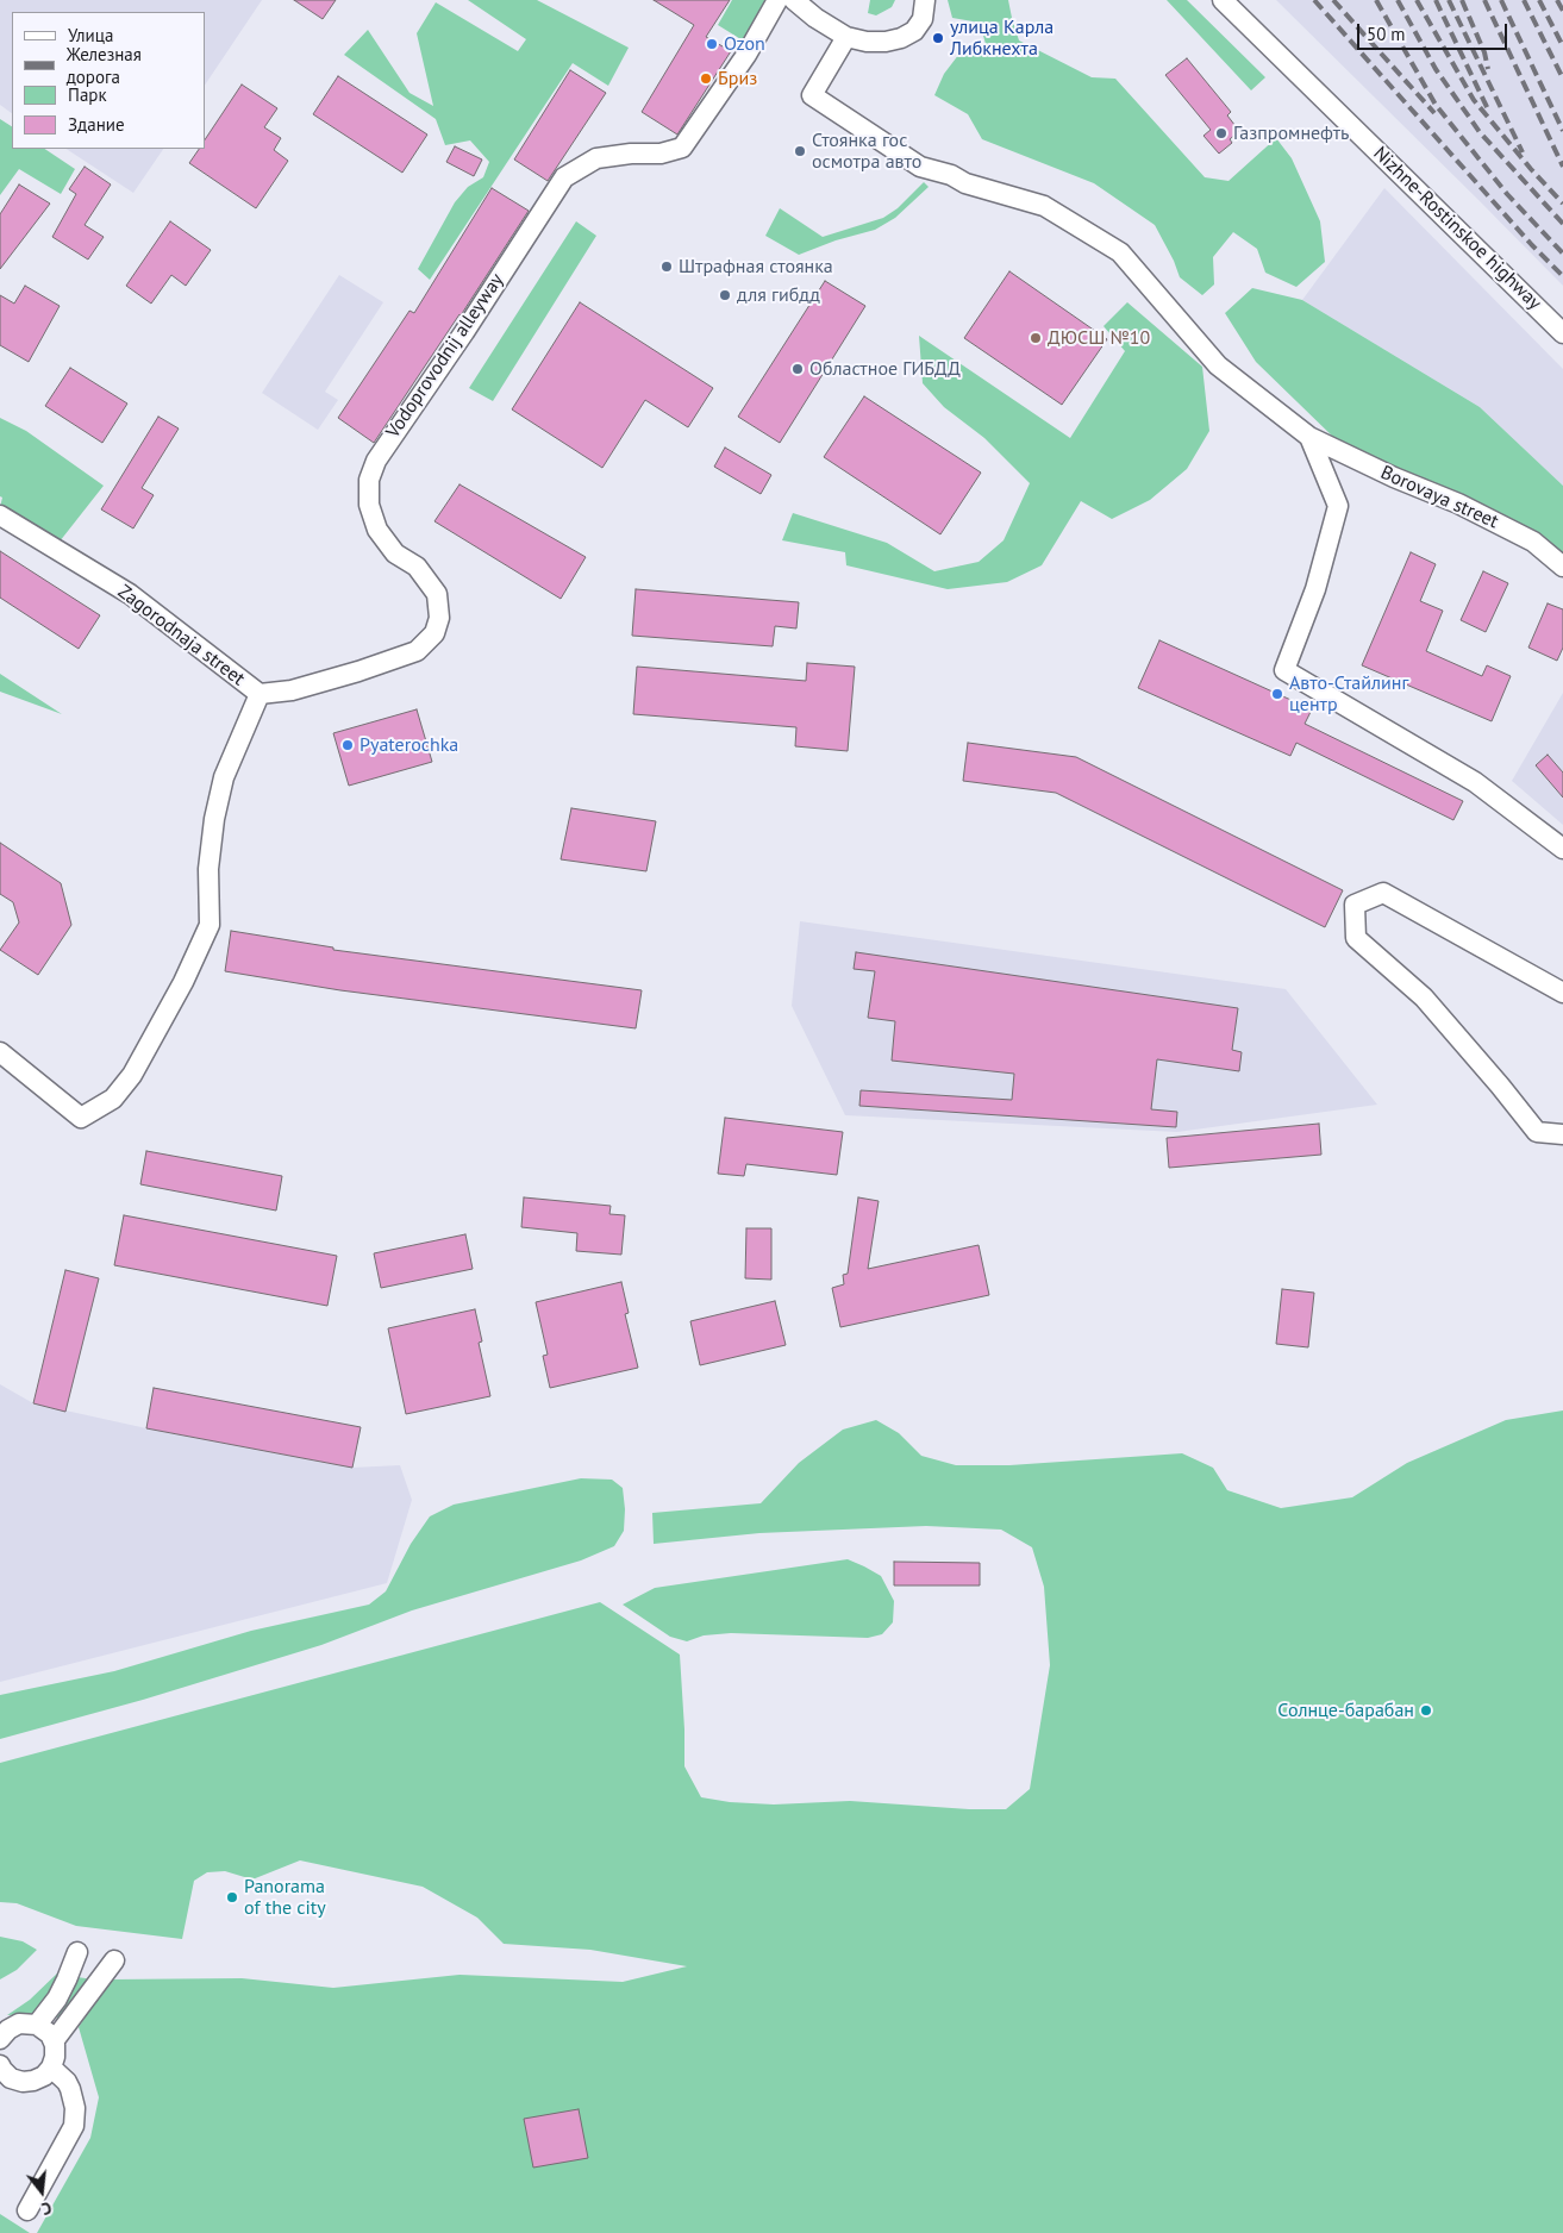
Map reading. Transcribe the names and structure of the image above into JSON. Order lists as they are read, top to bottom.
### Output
{
  "streets": {
    "street": [
      "Nizhne-Rostinskoe highway",
      "Vodoprovodnij alleyway",
      "Borovaya street",
      "Zagorodnaja street"
    ]
  },
  "crossings": [
    ["Vodoprovodnij alleyway", "Zagorodnaja street"]
  ],
  "places": [
    "улица Карла Либкнехта",
    "Ozon",
    "Бриз",
    "Газпромнефть",
    "Стоянка гос осмотра авто",
    "Штрафная стоянка",
    "для гибдд",
    "ДЮСШ №10",
    "Областное ГИБДД",
    "Авто-Стайлинг центр",
    "Pyaterochka",
    "Солнце-барабан",
    "Panorama of the city"
  ],
  "legend": [
    "Улица",
    "Железная дорога",
    "Парк",
    "Здание"
  ],
  "scale_bar": "50 m",
  "north": "bottom"
}
